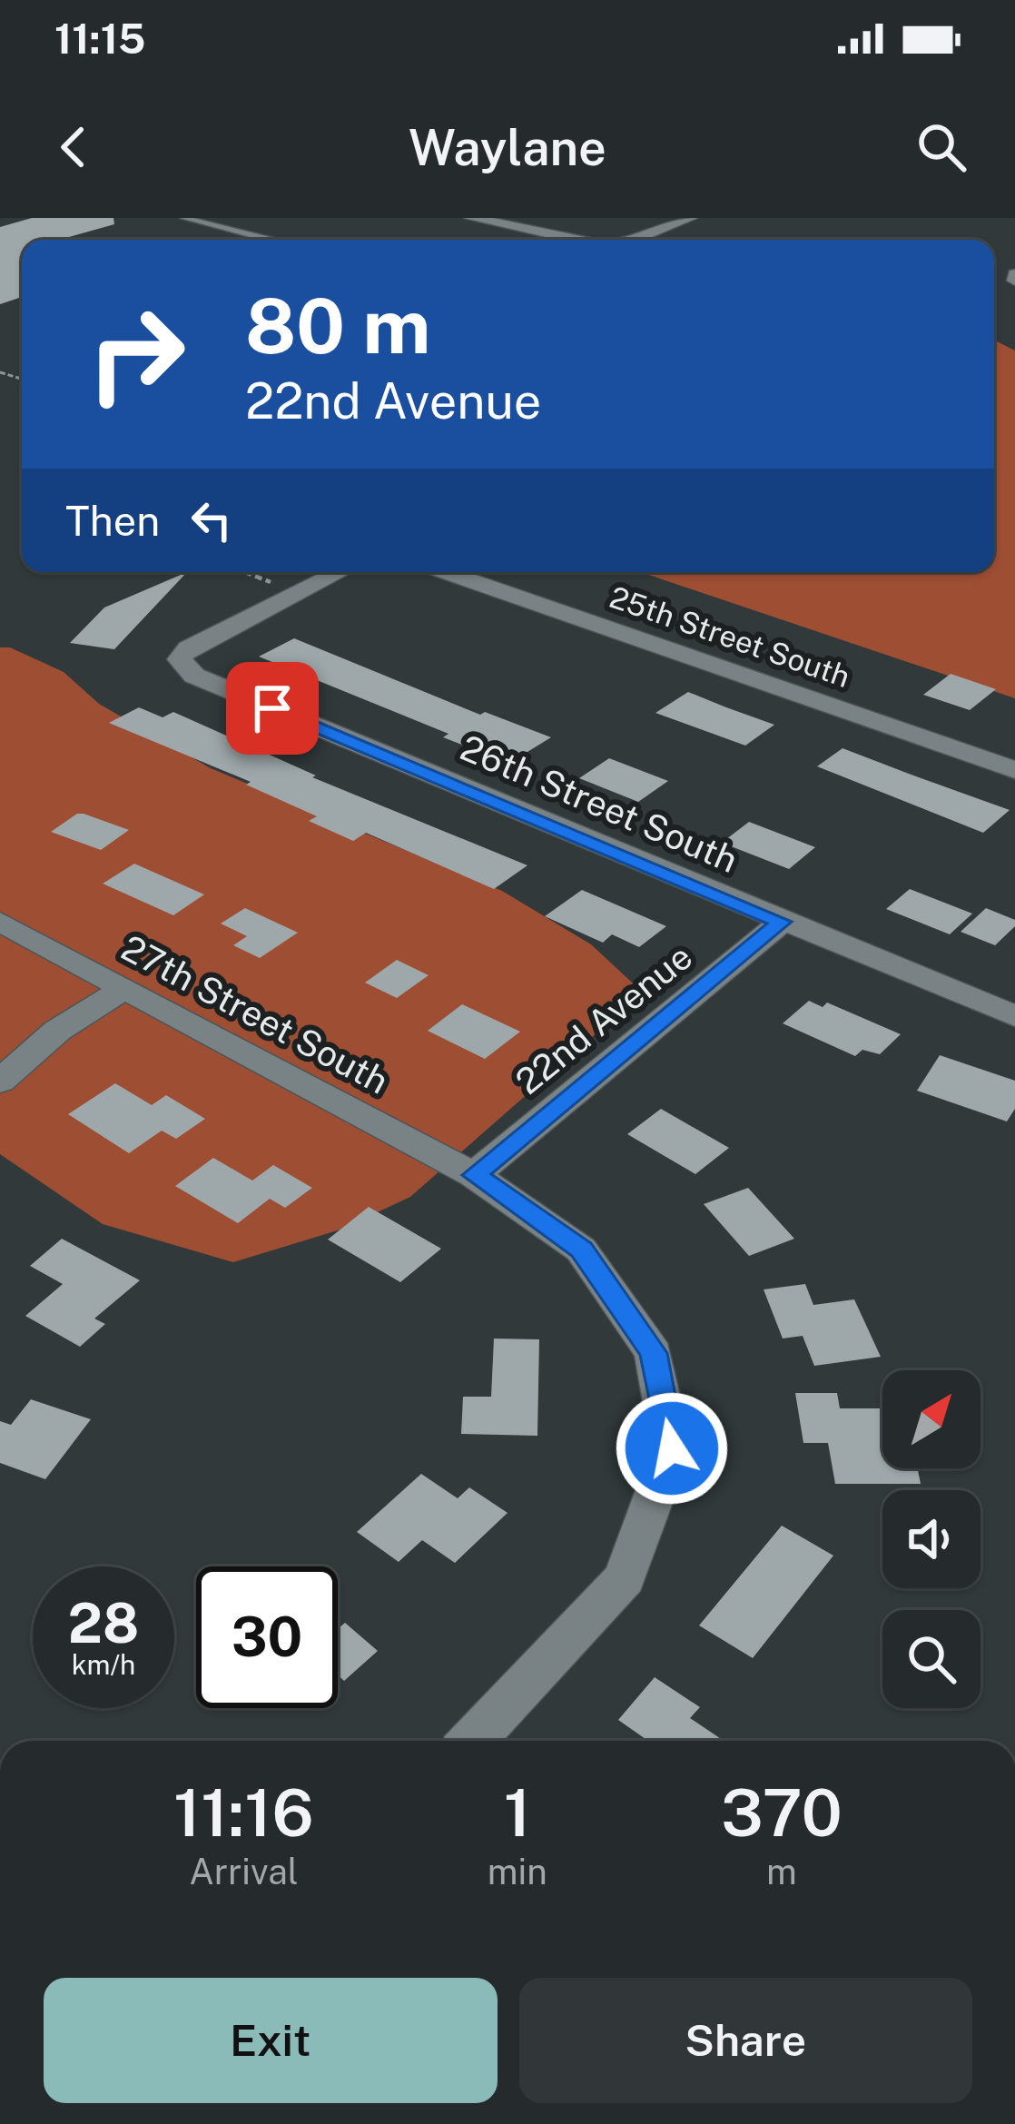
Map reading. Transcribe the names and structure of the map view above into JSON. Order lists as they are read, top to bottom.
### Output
{
  "streets": {
    "street": [
      "25th Street South",
      "26th Street South",
      "27th Street South",
      "22nd Avenue"
    ]
  },
  "crossings": [
    ["26th Street South", "22nd Avenue"],
    ["27th Street South", "22nd Avenue"]
  ],
  "north": "top right",
  "page": {
    "status": "11:15",
    "header": "Waylane",
    "turn": ["80 m", "22nd Avenue"],
    "then": "Then",
    "speed": "28 km/h",
    "limit": "30",
    "eta": [
      "11:16",
      "Arrival",
      "1",
      "min",
      "370",
      "m"
    ],
    "buttons": ["Exit", "Share"]
  }
}
